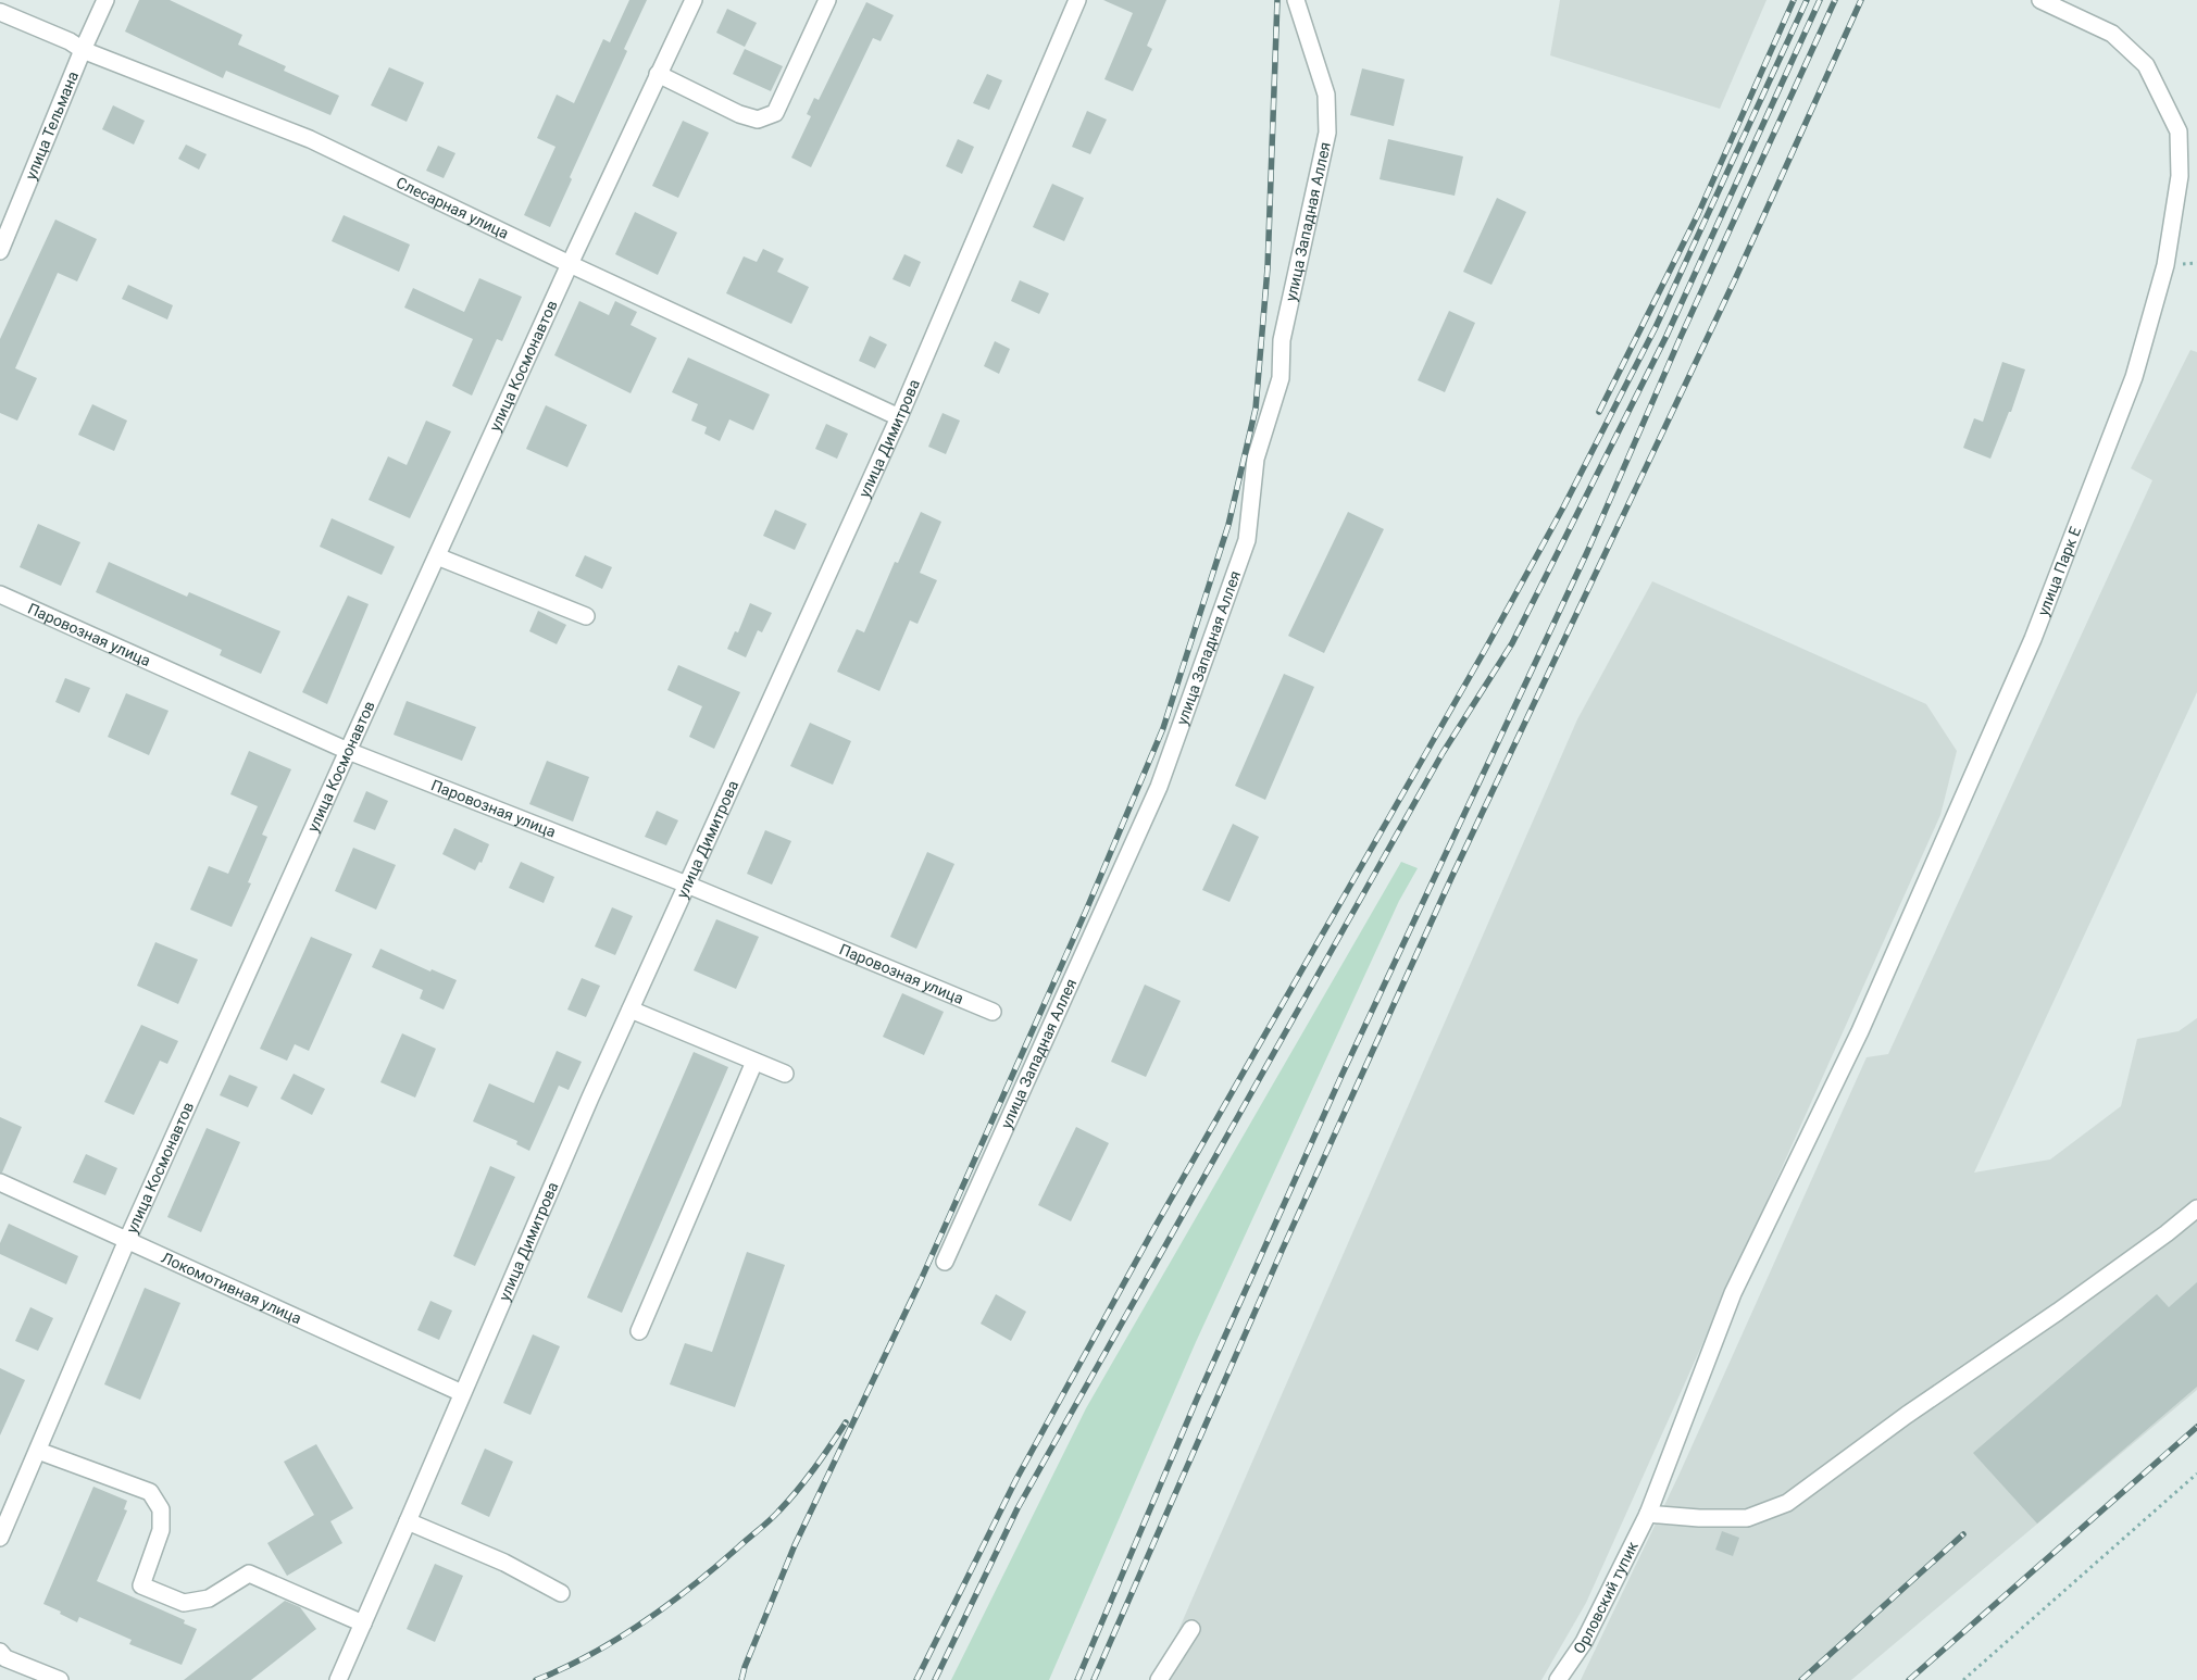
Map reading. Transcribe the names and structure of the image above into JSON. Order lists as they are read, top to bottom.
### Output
{
  "streets": {
    "street": [
      "улица Тельмана",
      "Слесарная улица",
      "улица Западная Аллея",
      "улица Космонавтов",
      "улица Димитрова",
      "улица Парк Е",
      "Паровозная улица",
      "Локомотивная улица",
      "Орловский тупик"
    ]
  },
  "crossings": [
    ["улица Тельмана", "Слесарная улица"],
    ["Слесарная улица", "улица Космонавтов"],
    ["Слесарная улица", "улица Димитрова"],
    ["улица Космонавтов", "Паровозная улица"],
    ["улица Космонавтов", "Локомотивная улица"],
    ["улица Димитрова", "Паровозная улица"],
    ["улица Димитрова", "Локомотивная улица"],
    ["улица Парк Е", "Орловский тупик"]
  ]
}
